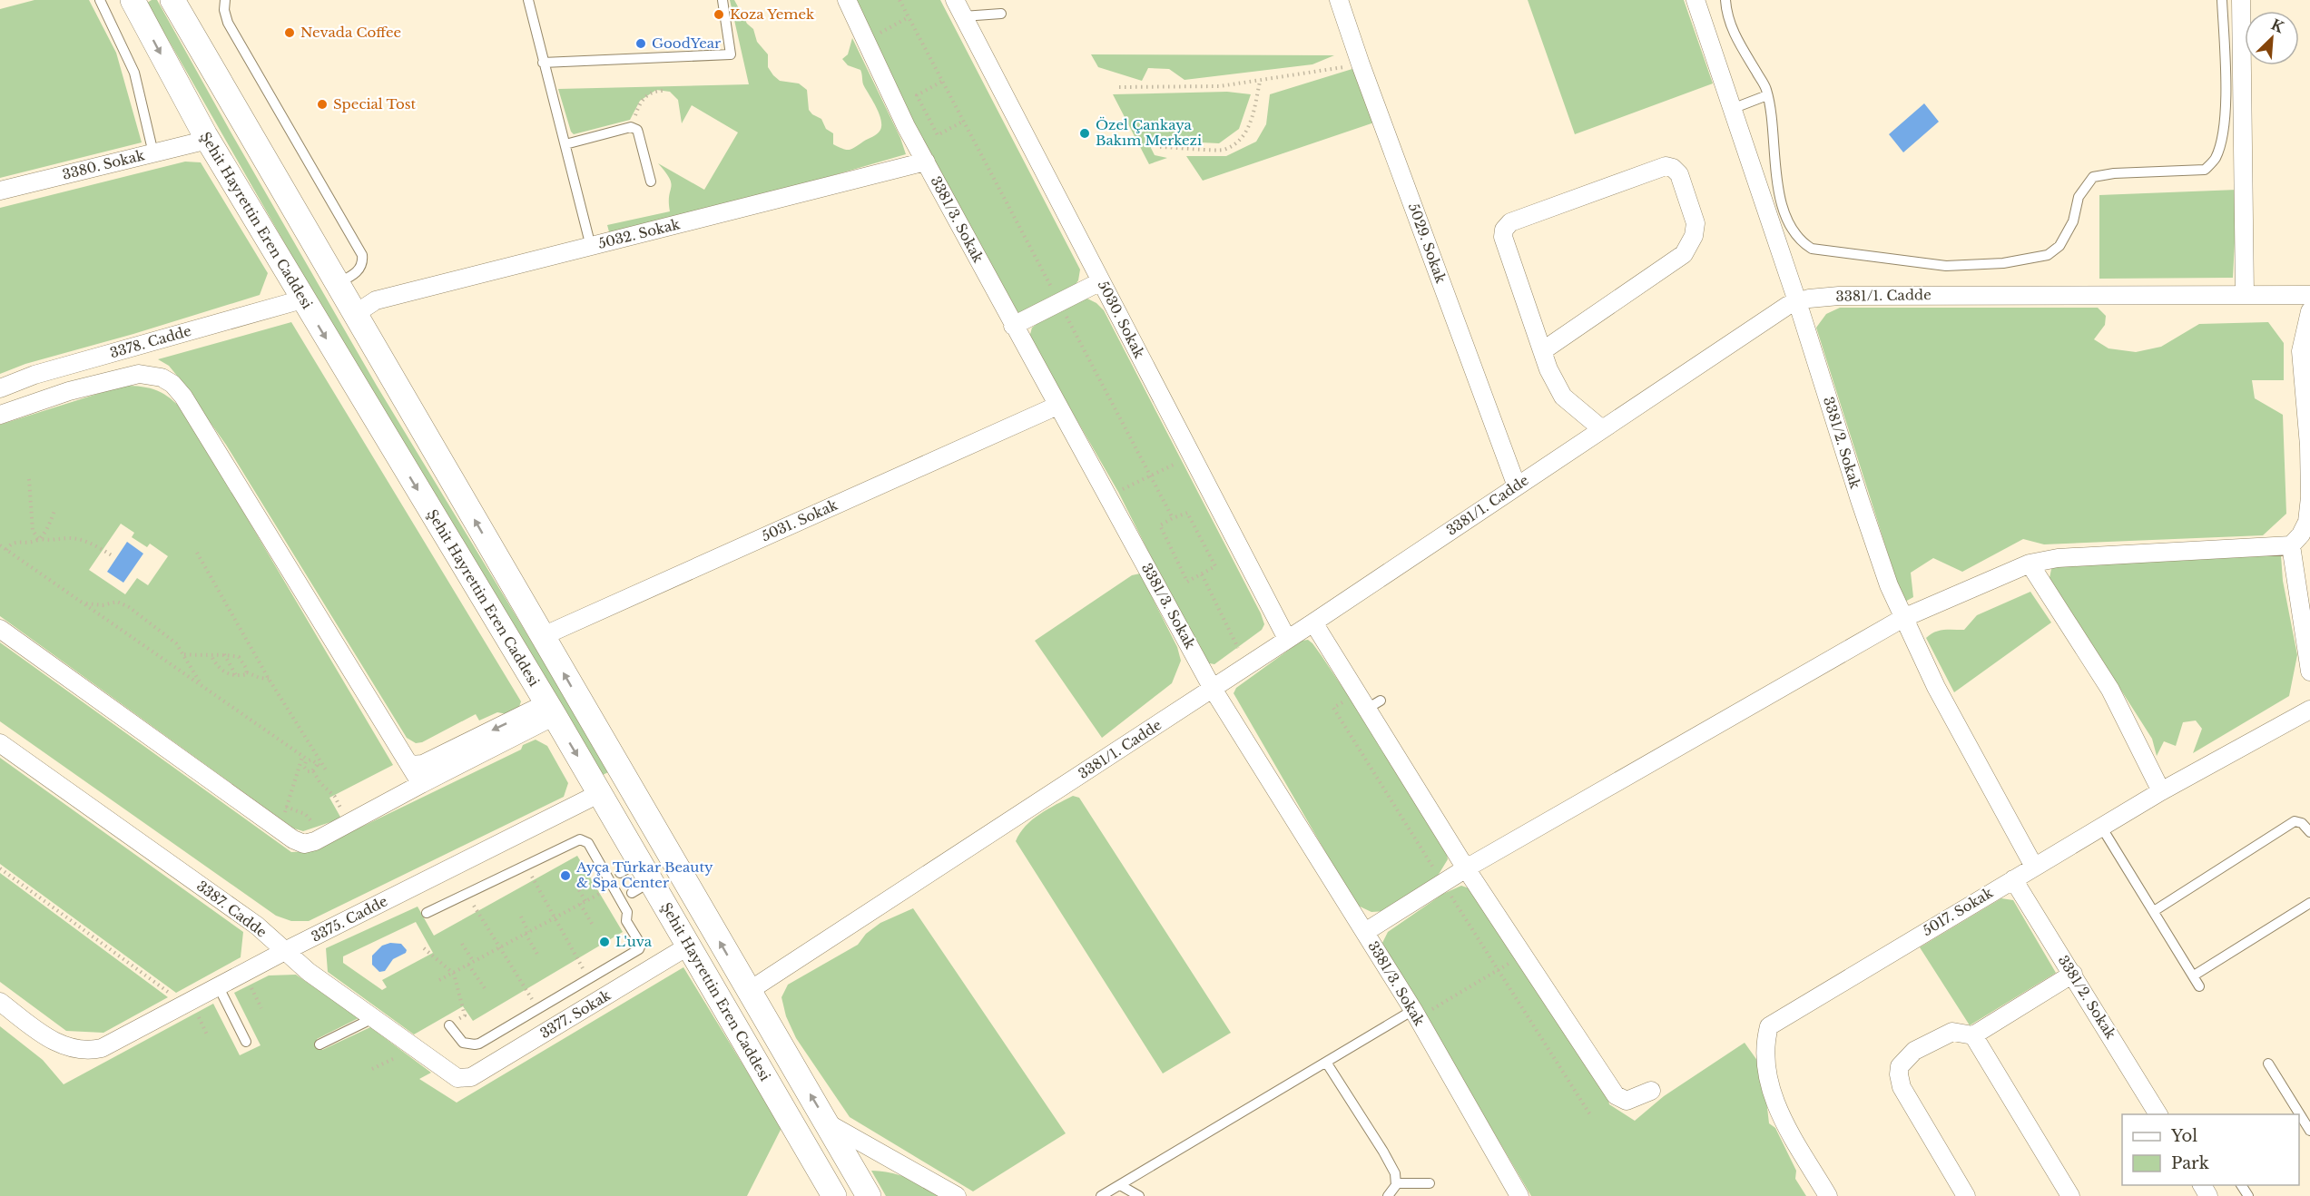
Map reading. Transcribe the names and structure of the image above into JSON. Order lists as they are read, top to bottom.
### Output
{
  "streets": {
    "main road": ["Şehit Hayrettin Eren Caddesi"],
    "street": [
      "3380. Sokak",
      "3381/3. Sokak",
      "5032. Sokak",
      "5029. Sokak",
      "3381/1. Cadde",
      "5030. Sokak",
      "3378. Cadde",
      "3381/2. Sokak",
      "5031. Sokak",
      "3387. Cadde",
      "5017. Sokak",
      "3375. Cadde",
      "3377. Sokak"
    ]
  },
  "crossings": [
    ["3380. Sokak", "Şehit Hayrettin Eren Caddesi"],
    ["3381/3. Sokak", "5032. Sokak"],
    ["3381/3. Sokak", "3381/1. Cadde"],
    ["3381/3. Sokak", "5031. Sokak"],
    ["Şehit Hayrettin Eren Caddesi", "3378. Cadde"],
    ["Şehit Hayrettin Eren Caddesi", "3375. Cadde"],
    ["Şehit Hayrettin Eren Caddesi", "3377. Sokak"],
    ["5029. Sokak", "3381/1. Cadde"],
    ["3381/1. Cadde", "5030. Sokak"],
    ["3381/1. Cadde", "3381/2. Sokak"],
    ["3381/2. Sokak", "5017. Sokak"],
    ["3387. Cadde", "3375. Cadde"],
    ["3387. Cadde", "3377. Sokak"]
  ],
  "places": [
    "Koza Yemek",
    "Nevada Coffee",
    "GoodYear",
    "Special Tost",
    "Özel Çankaya Bakım Merkezi",
    "Ayça Türkar Beauty & Spa Center",
    "L'uva"
  ],
  "legend": ["Yol", "Park"],
  "north": "top right"
}
